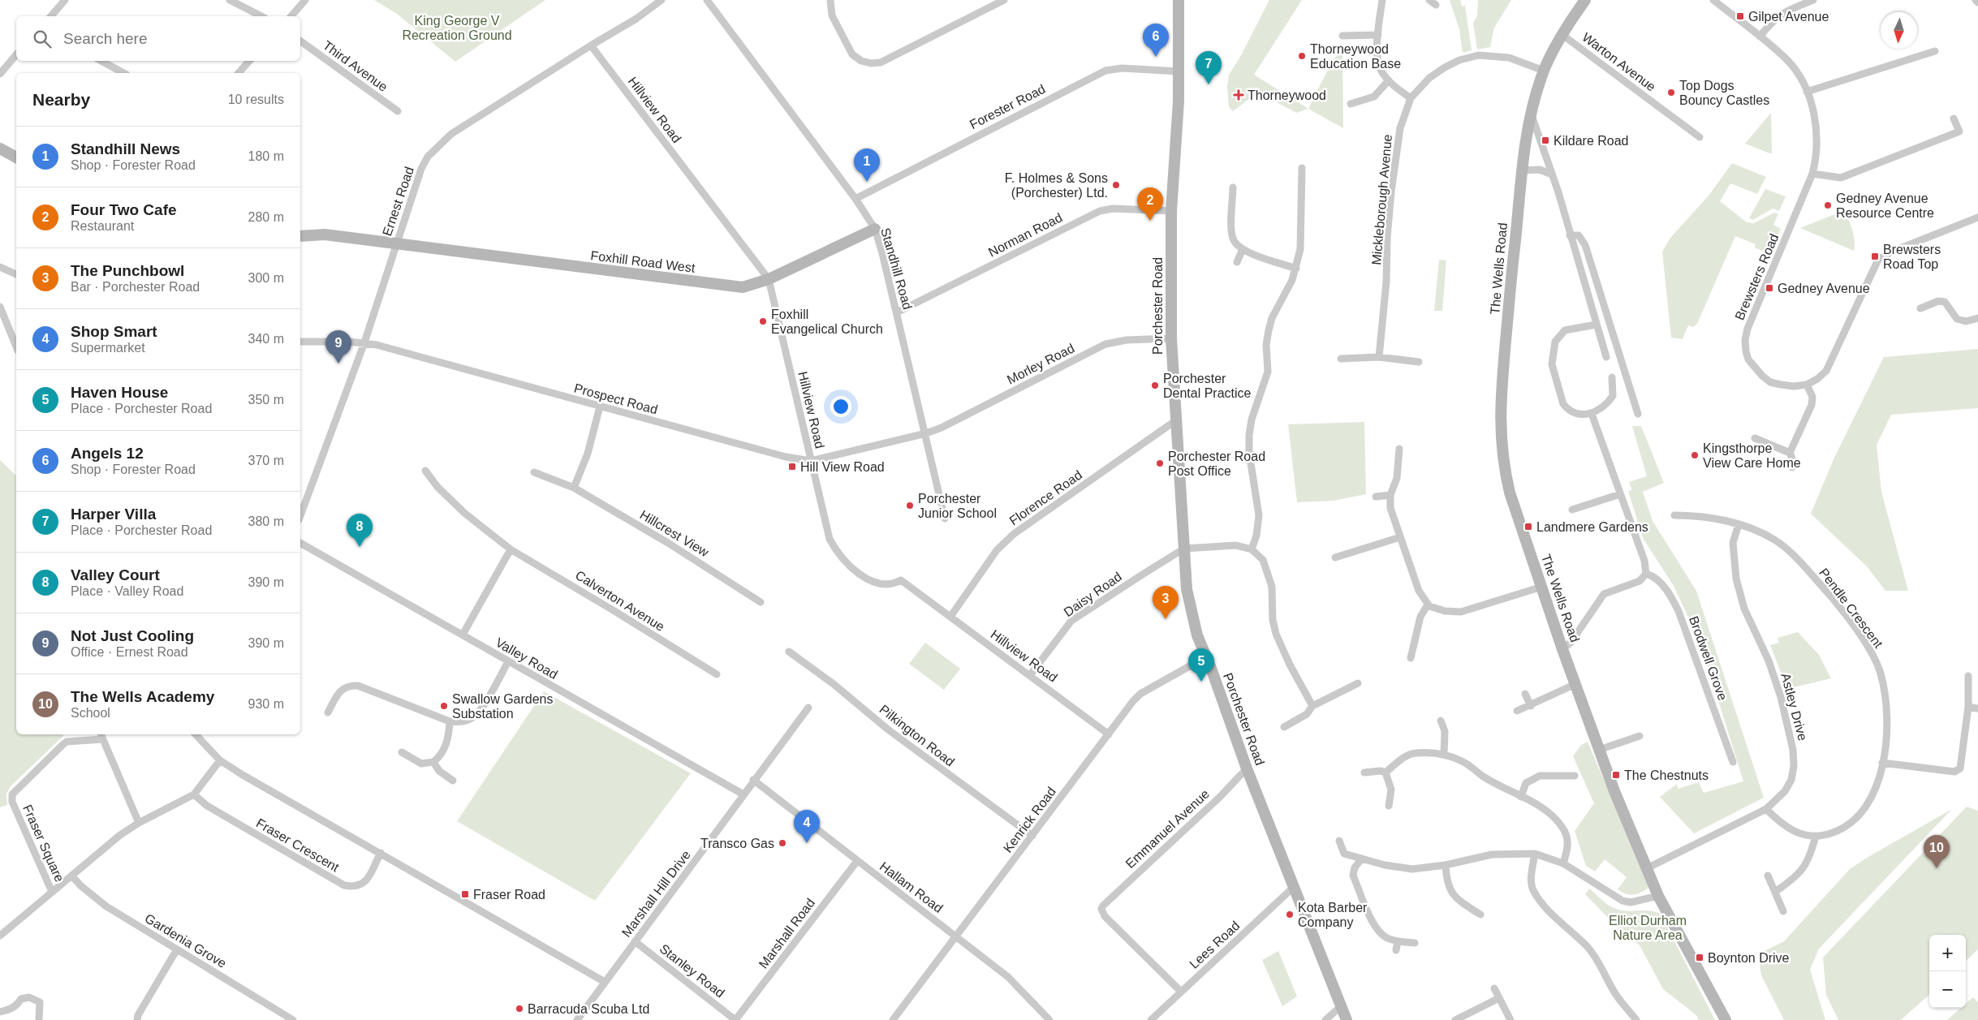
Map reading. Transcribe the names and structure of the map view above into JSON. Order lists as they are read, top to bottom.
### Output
{
  "streets": {
    "street": [
      "Warton Avenue",
      "Third Avenue",
      "Forester Road",
      "Hillview Road",
      "Mickleborough Avenue",
      "Ernest Road",
      "Norman Road",
      "Foxhill Road West",
      "Standhill Road",
      "The Wells Road",
      "Brewsters Road",
      "Porchester Road",
      "Morley Road",
      "Prospect Road",
      "Florence Road",
      "Hillcrest View",
      "Daisy Road",
      "Calverton Avenue",
      "Pendle Crescent",
      "Valley Road",
      "Brodwell Grove",
      "Astley Drive",
      "Pilkington Road",
      "Kenrick Road",
      "Emmanuel Avenue",
      "Fraser Square",
      "Fraser Crescent",
      "Hallam Road",
      "Marshall Hill Drive",
      "Marshall Road",
      "Gardenia Grove",
      "Lees Road",
      "Stanley Road"
    ]
  },
  "crossings": [
    ["Warton Avenue", "The Wells Road"],
    ["Forester Road", "Standhill Road"],
    ["Forester Road", "Porchester Road"],
    ["Hillview Road", "Ernest Road"],
    ["Hillview Road", "Foxhill Road West"],
    ["Hillview Road", "Prospect Road"],
    ["Hillview Road", "Florence Road"],
    ["Hillview Road", "Daisy Road"],
    ["Hillview Road", "Kenrick Road"],
    ["Mickleborough Avenue", "The Wells Road"],
    ["Ernest Road", "Foxhill Road West"],
    ["Ernest Road", "Prospect Road"],
    ["Norman Road", "Standhill Road"],
    ["Norman Road", "Porchester Road"],
    ["Foxhill Road West", "Standhill Road"],
    ["Standhill Road", "Morley Road"],
    ["Standhill Road", "Prospect Road"],
    ["The Wells Road", "Astley Drive"],
    ["Porchester Road", "Morley Road"],
    ["Porchester Road", "Florence Road"],
    ["Porchester Road", "Daisy Road"],
    ["Porchester Road", "Kenrick Road"],
    ["Porchester Road", "Emmanuel Avenue"],
    ["Porchester Road", "Lees Road"],
    ["Morley Road", "Prospect Road"],
    ["Pendle Crescent", "Astley Drive"],
    ["Valley Road", "Marshall Hill Drive"],
    ["Pilkington Road", "Kenrick Road"],
    ["Kenrick Road", "Hallam Road"],
    ["Emmanuel Avenue", "Lees Road"],
    ["Fraser Square", "Fraser Crescent"],
    ["Fraser Square", "Gardenia Grove"],
    ["Hallam Road", "Marshall Hill Drive"],
    ["Hallam Road", "Marshall Road"],
    ["Marshall Hill Drive", "Stanley Road"],
    ["Marshall Road", "Stanley Road"]
  ],
  "parks": ["King George V Recreation Ground", "Elliot Durham Nature Area"],
  "places": {
    "transit": [
      "Gilpet Avenue",
      "Kildare Road",
      "Brewsters Road Top",
      "Gedney Avenue",
      "Hill View Road",
      "Landmere Gardens",
      "The Chestnuts",
      "Fraser Road",
      "Boynton Drive"
    ],
    "other": [
      "Thorneywood Education Base",
      "Top Dogs Bouncy Castles",
      "F. Holmes & Sons (Porchester) Ltd.",
      "Gedney Avenue Resource Centre",
      "Foxhill Evangelical Church",
      "Porchester Dental Practice",
      "Kingsthorpe View Care Home",
      "Porchester Road Post Office",
      "Porchester Junior School",
      "Swallow Gardens Substation",
      "Transco Gas",
      "Kota Barber Company",
      "Barracuda Scuba Ltd"
    ],
    "health": ["Thorneywood"]
  },
  "north": "bottom",
  "page": {
    "search": "Search here",
    "pins": [
      "6",
      "7",
      "1",
      "2",
      "9",
      "8",
      "3",
      "5",
      "4",
      "10"
    ],
    "heading": ["Nearby", "10 results"],
    "list": [
      {
        "mark": "1",
        "name": "Standhill News",
        "note": "Shop · Forester Road",
        "value": "180 m"
      },
      {
        "mark": "2",
        "name": "Four Two Cafe",
        "note": "Restaurant",
        "value": "280 m"
      },
      {
        "mark": "3",
        "name": "The Punchbowl",
        "note": "Bar · Porchester Road",
        "value": "300 m"
      },
      {
        "mark": "4",
        "name": "Shop Smart",
        "note": "Supermarket",
        "value": "340 m"
      },
      {
        "mark": "5",
        "name": "Haven House",
        "note": "Place · Porchester Road",
        "value": "350 m"
      },
      {
        "mark": "6",
        "name": "Angels 12",
        "note": "Shop · Forester Road",
        "value": "370 m"
      },
      {
        "mark": "7",
        "name": "Harper Villa",
        "note": "Place · Porchester Road",
        "value": "380 m"
      },
      {
        "mark": "8",
        "name": "Valley Court",
        "note": "Place · Valley Road",
        "value": "390 m"
      },
      {
        "mark": "9",
        "name": "Not Just Cooling",
        "note": "Office · Ernest Road",
        "value": "390 m"
      },
      {
        "mark": "10",
        "name": "The Wells Academy",
        "note": "School",
        "value": "930 m"
      }
    ],
    "map_buttons": ["+", "−"]
  }
}
